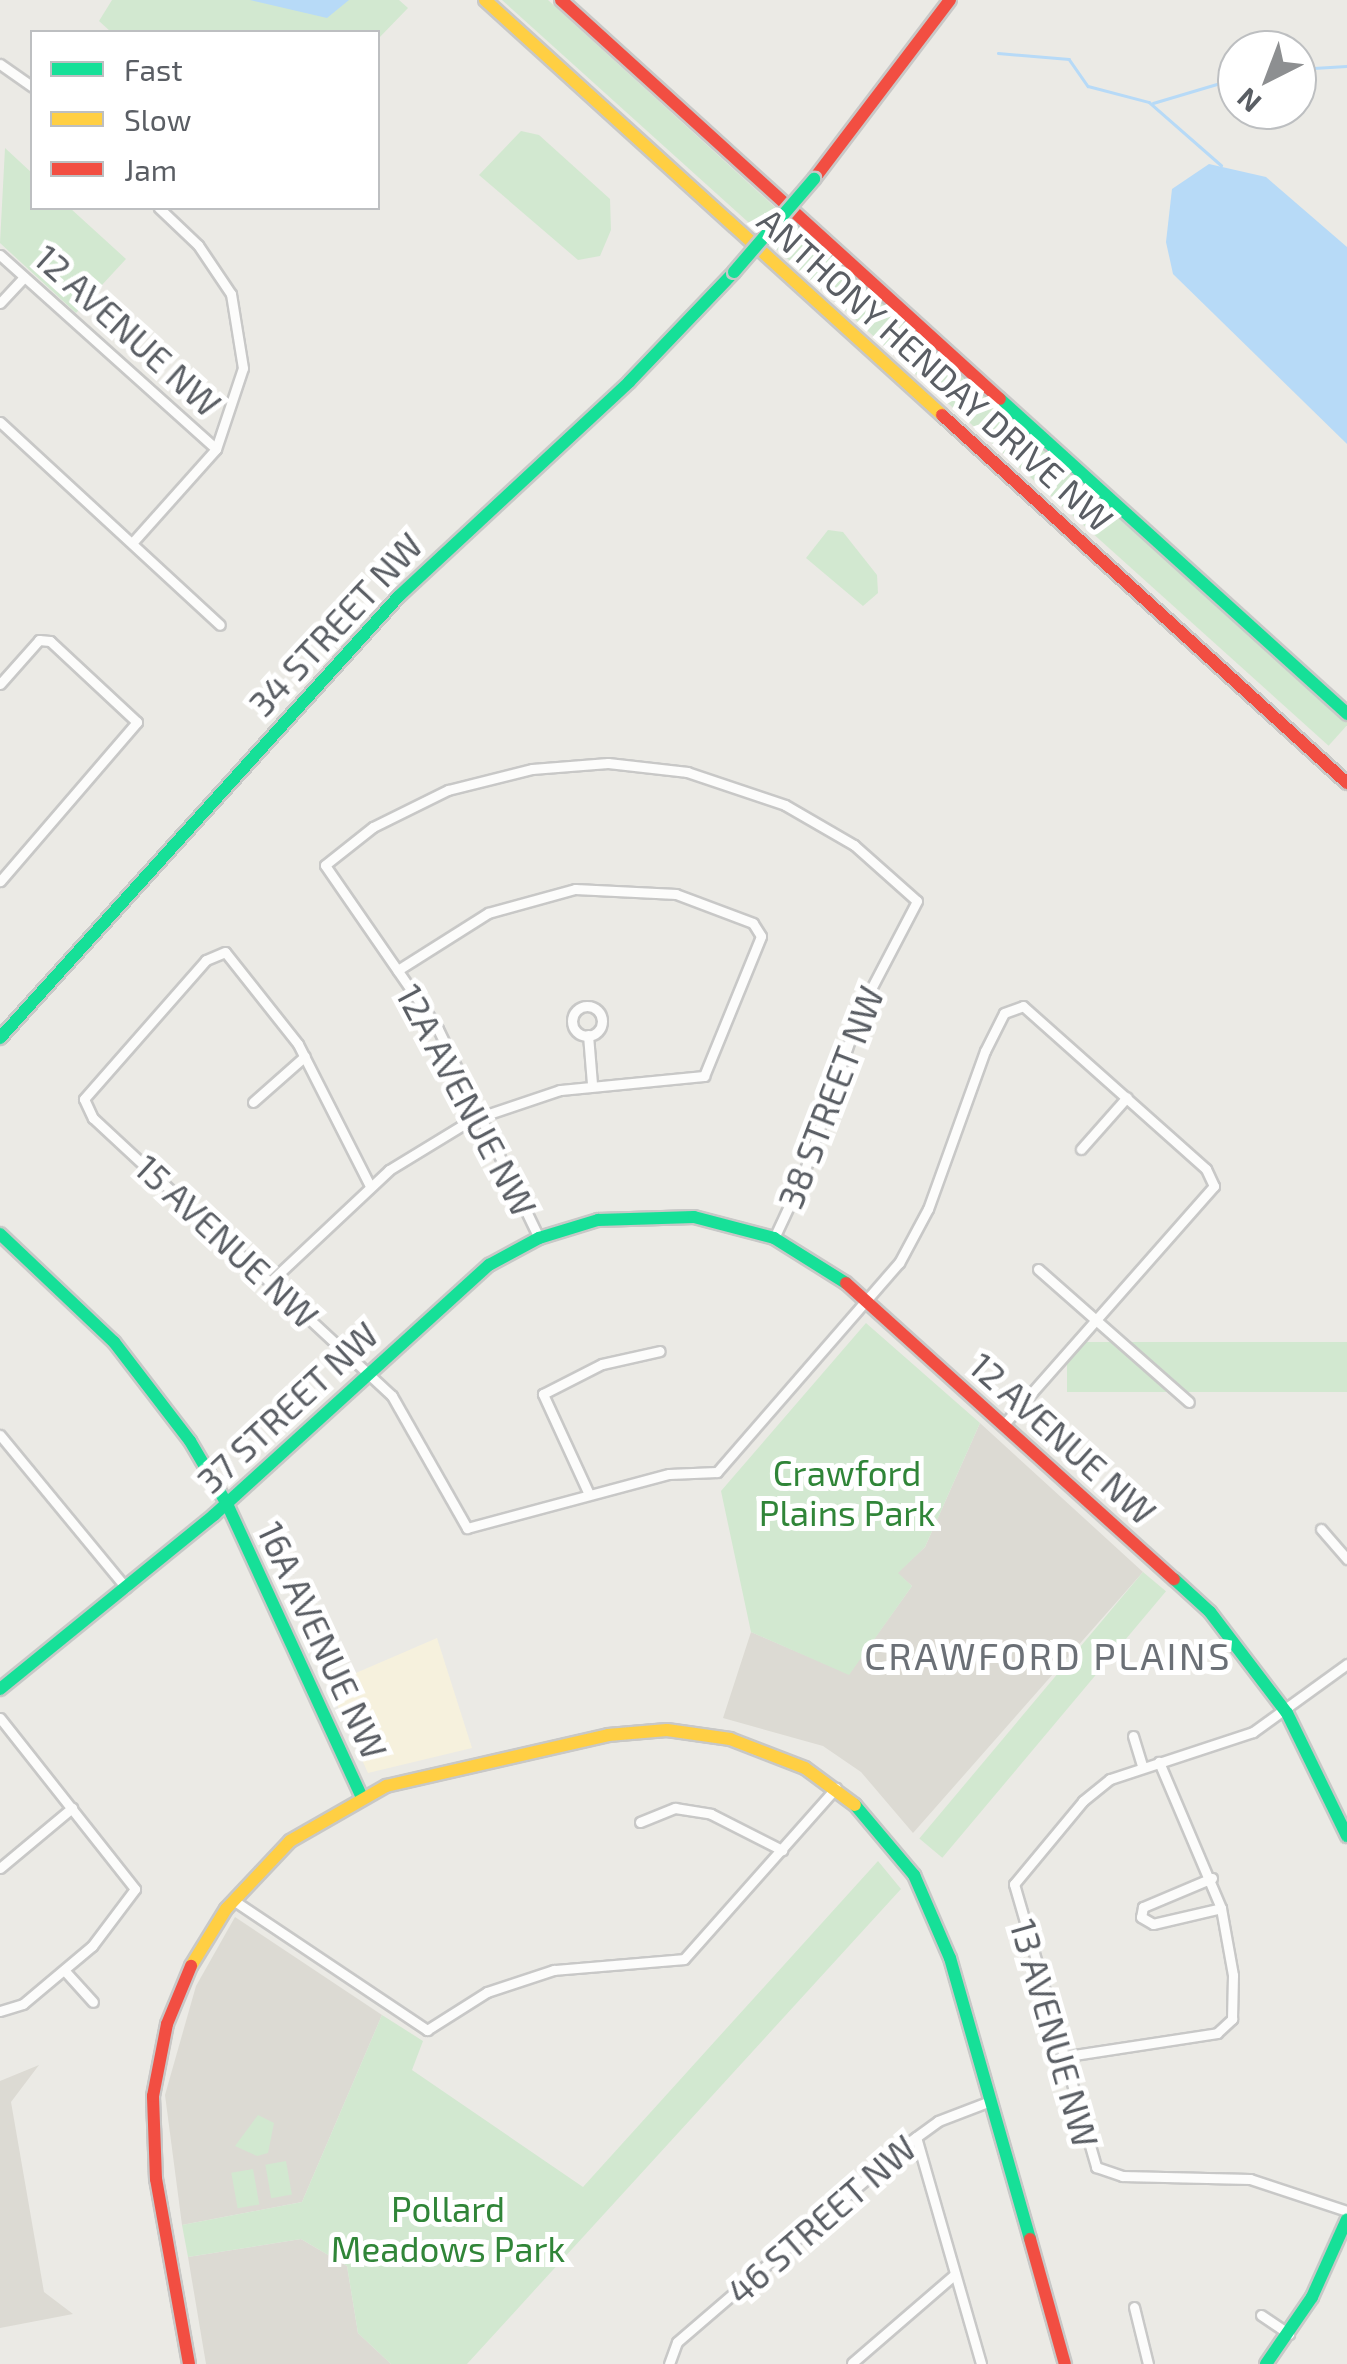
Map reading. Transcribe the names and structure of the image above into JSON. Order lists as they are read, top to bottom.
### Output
{
  "streets": {
    "main road": [
      "12 AVENUE NW",
      "ANTHONY HENDAY DRIVE NW",
      "34 STREET NW",
      "37 STREET NW",
      "16A AVENUE NW"
    ],
    "street": [
      "38 STREET NW",
      "12A AVENUE NW",
      "15 AVENUE NW",
      "13 AVENUE NW",
      "46 STREET NW"
    ]
  },
  "crossings": [
    ["12 AVENUE NW", "38 STREET NW"],
    ["12 AVENUE NW", "37 STREET NW"],
    ["38 STREET NW", "12A AVENUE NW"],
    ["12A AVENUE NW", "37 STREET NW"],
    ["15 AVENUE NW", "37 STREET NW"],
    ["37 STREET NW", "16A AVENUE NW"]
  ],
  "districts": ["CRAWFORD PLAINS"],
  "parks": ["Crawford Plains Park", "Pollard Meadows Park"],
  "legend": ["Fast", "Slow", "Jam"],
  "north": "bottom left"
}
